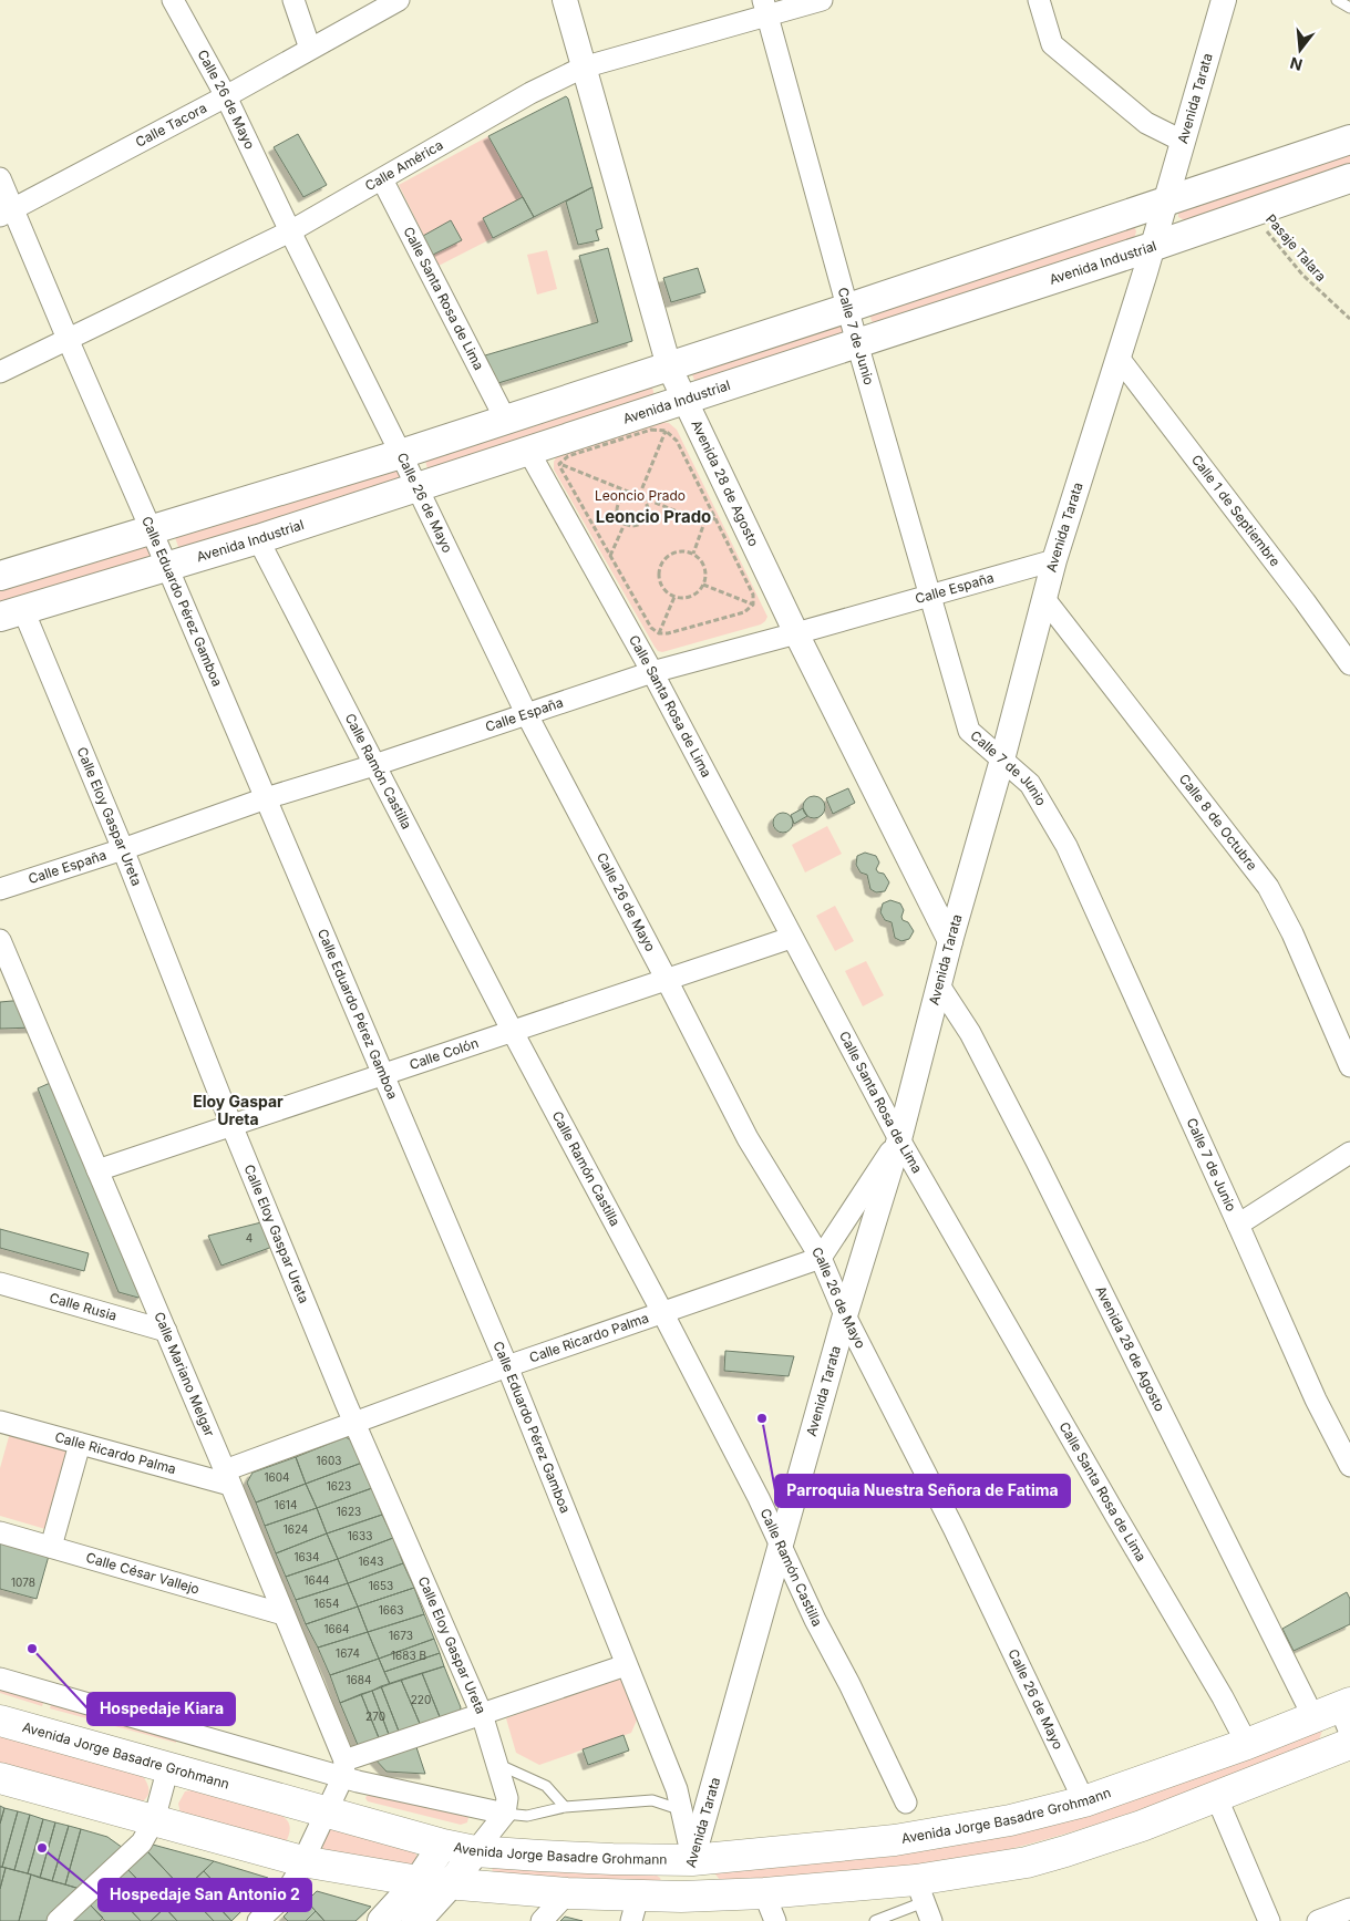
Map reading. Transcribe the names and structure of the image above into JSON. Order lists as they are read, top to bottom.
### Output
{
  "streets": {
    "highway": ["Avenida Tarata", "Avenida Jorge Basadre Grohmann"],
    "main road": ["Avenida Industrial"],
    "street": [
      "Calle 26 de Mayo",
      "Calle Tacora",
      "Calle América",
      "Calle Santa Rosa de Lima",
      "Calle 7 de Junio",
      "Avenida 28 de Agosto",
      "Calle 1 de Septiembre",
      "Calle España",
      "Calle Eduardo Pérez Gamboa",
      "Calle Ramón Castilla",
      "Calle Eloy Gaspar Ureta",
      "Calle 8 de Octubre",
      "Calle Colón",
      "Calle Rusia",
      "Calle Ricardo Palma",
      "Calle Mariano Melgar",
      "Calle César Vallejo"
    ],
    "path": ["Pasaje Talara"]
  },
  "crossings": [
    ["Avenida Tarata", "Calle 26 de Mayo"],
    ["Avenida Tarata", "Avenida Industrial"],
    ["Avenida Tarata", "Calle Santa Rosa de Lima"],
    ["Avenida Tarata", "Calle 7 de Junio"],
    ["Avenida Tarata", "Avenida 28 de Agosto"],
    ["Avenida Tarata", "Calle 1 de Septiembre"],
    ["Avenida Tarata", "Calle España"],
    ["Avenida Tarata", "Calle Eduardo Pérez Gamboa"],
    ["Avenida Tarata", "Calle Ramón Castilla"],
    ["Avenida Tarata", "Calle 8 de Octubre"],
    ["Avenida Tarata", "Avenida Jorge Basadre Grohmann"],
    ["Calle 26 de Mayo", "Calle Tacora"],
    ["Calle 26 de Mayo", "Calle América"],
    ["Calle 26 de Mayo", "Avenida Industrial"],
    ["Calle 26 de Mayo", "Calle España"],
    ["Calle 26 de Mayo", "Calle Colón"],
    ["Calle 26 de Mayo", "Calle Ricardo Palma"],
    ["Calle 26 de Mayo", "Avenida Jorge Basadre Grohmann"],
    ["Calle Tacora", "Calle Eduardo Pérez Gamboa"],
    ["Calle América", "Calle Santa Rosa de Lima"],
    ["Calle América", "Calle 7 de Junio"],
    ["Calle América", "Avenida 28 de Agosto"],
    ["Calle América", "Calle Eduardo Pérez Gamboa"],
    ["Pasaje Talara", "Avenida Industrial"],
    ["Avenida Industrial", "Calle Santa Rosa de Lima"],
    ["Avenida Industrial", "Calle 7 de Junio"],
    ["Avenida Industrial", "Avenida 28 de Agosto"],
    ["Avenida Industrial", "Calle Eduardo Pérez Gamboa"],
    ["Avenida Industrial", "Calle Ramón Castilla"],
    ["Avenida Industrial", "Calle Eloy Gaspar Ureta"],
    ["Calle Santa Rosa de Lima", "Calle España"],
    ["Calle Santa Rosa de Lima", "Calle Colón"],
    ["Calle Santa Rosa de Lima", "Avenida Jorge Basadre Grohmann"],
    ["Calle 7 de Junio", "Calle España"],
    ["Avenida 28 de Agosto", "Calle España"],
    ["Avenida 28 de Agosto", "Avenida Jorge Basadre Grohmann"],
    ["Calle España", "Calle Eduardo Pérez Gamboa"],
    ["Calle España", "Calle Ramón Castilla"],
    ["Calle España", "Calle Eloy Gaspar Ureta"],
    ["Calle Eduardo Pérez Gamboa", "Calle Colón"],
    ["Calle Eduardo Pérez Gamboa", "Calle Ricardo Palma"],
    ["Calle Eduardo Pérez Gamboa", "Avenida Jorge Basadre Grohmann"],
    ["Calle Ramón Castilla", "Calle Colón"],
    ["Calle Ramón Castilla", "Calle Ricardo Palma"],
    ["Calle Eloy Gaspar Ureta", "Calle Colón"],
    ["Calle Eloy Gaspar Ureta", "Calle Ricardo Palma"],
    ["Calle Colón", "Calle Mariano Melgar"],
    ["Calle Rusia", "Calle Mariano Melgar"],
    ["Calle Ricardo Palma", "Calle Mariano Melgar"],
    ["Calle Mariano Melgar", "Calle César Vallejo"]
  ],
  "districts": ["Leoncio Prado", "Eloy Gaspar Ureta"],
  "parks": ["Leoncio Prado"],
  "places": ["Parroquia Nuestra Señora de Fatima", "Hospedaje Kiara", "Hospedaje San Antonio 2"],
  "house_numbers": [
    "4",
    "1603",
    "1604",
    "1623",
    "1614",
    "1623",
    "1624",
    "1633",
    "1634",
    "1643",
    "1644",
    "1078",
    "1653",
    "1654",
    "1663",
    "1664",
    "1673",
    "1674",
    "1683 B",
    "1684",
    "220",
    "270"
  ],
  "north": "bottom"
}
